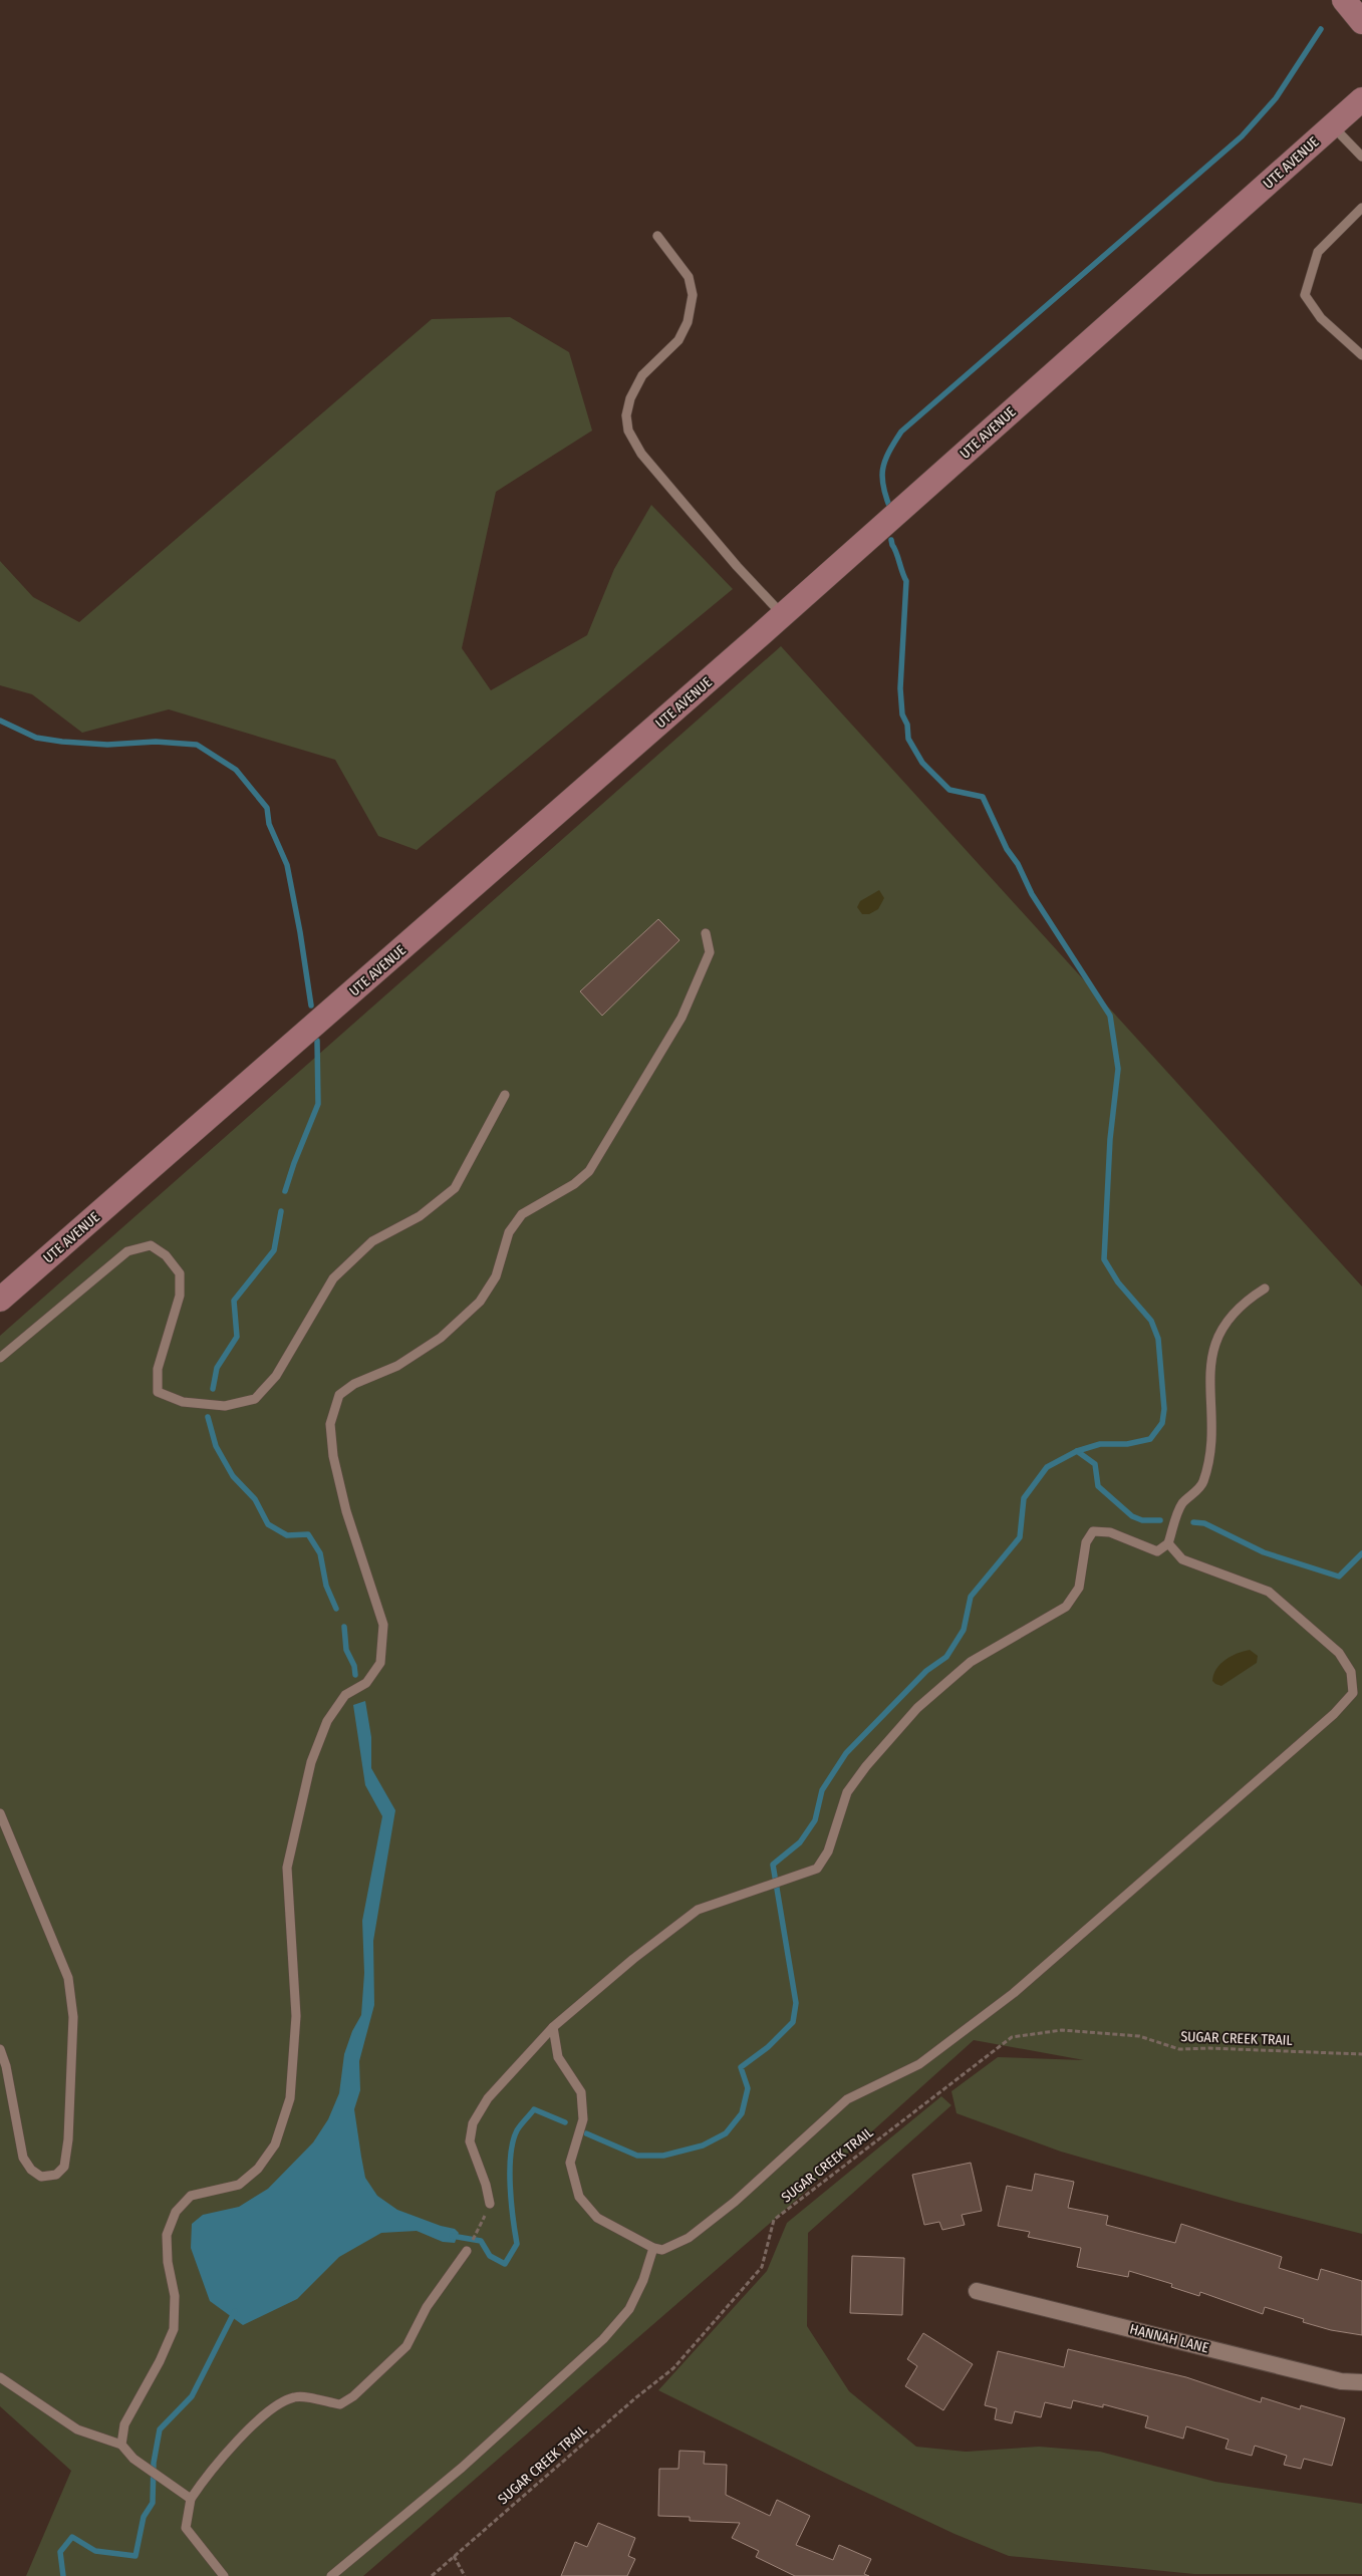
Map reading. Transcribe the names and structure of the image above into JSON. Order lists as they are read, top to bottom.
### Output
{
  "streets": {
    "main road": ["UTE AVENUE"],
    "street": ["HANNAH LANE"],
    "path": ["SUGAR CREEK TRAIL"]
  }
}
